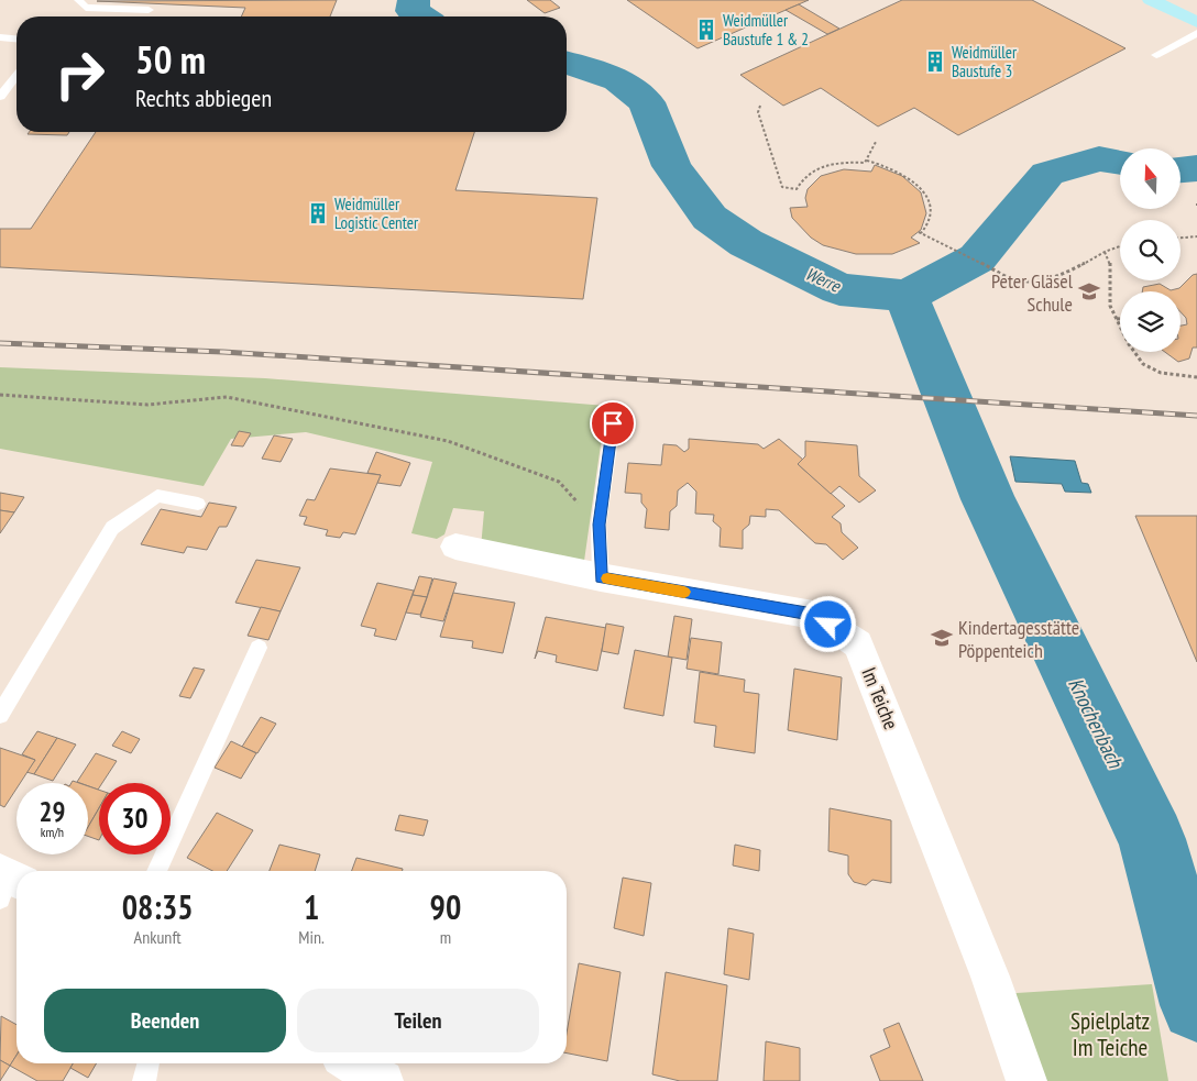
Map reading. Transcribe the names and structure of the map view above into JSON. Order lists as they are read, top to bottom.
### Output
{
  "streets": {
    "street": ["Im Teiche"]
  },
  "water": ["Werre", "Knochenbach"],
  "parks": ["Spielplatz Im Teiche"],
  "places": {
    "building": ["Weidmüller Baustufe 1 & 2", "Weidmüller Baustufe 3", "Weidmüller Logistic Center"],
    "school or university": ["Peter Gläsel Schule", "Kindertagesstätte Pöppenteich"]
  },
  "north": "top",
  "page": {
    "turn": ["50 m", "Rechts abbiegen"],
    "speed": "29 km/h",
    "limit": "30",
    "eta": [
      "08:35",
      "Ankunft",
      "1",
      "Min.",
      "90",
      "m"
    ],
    "buttons": ["Beenden", "Teilen"]
  }
}
